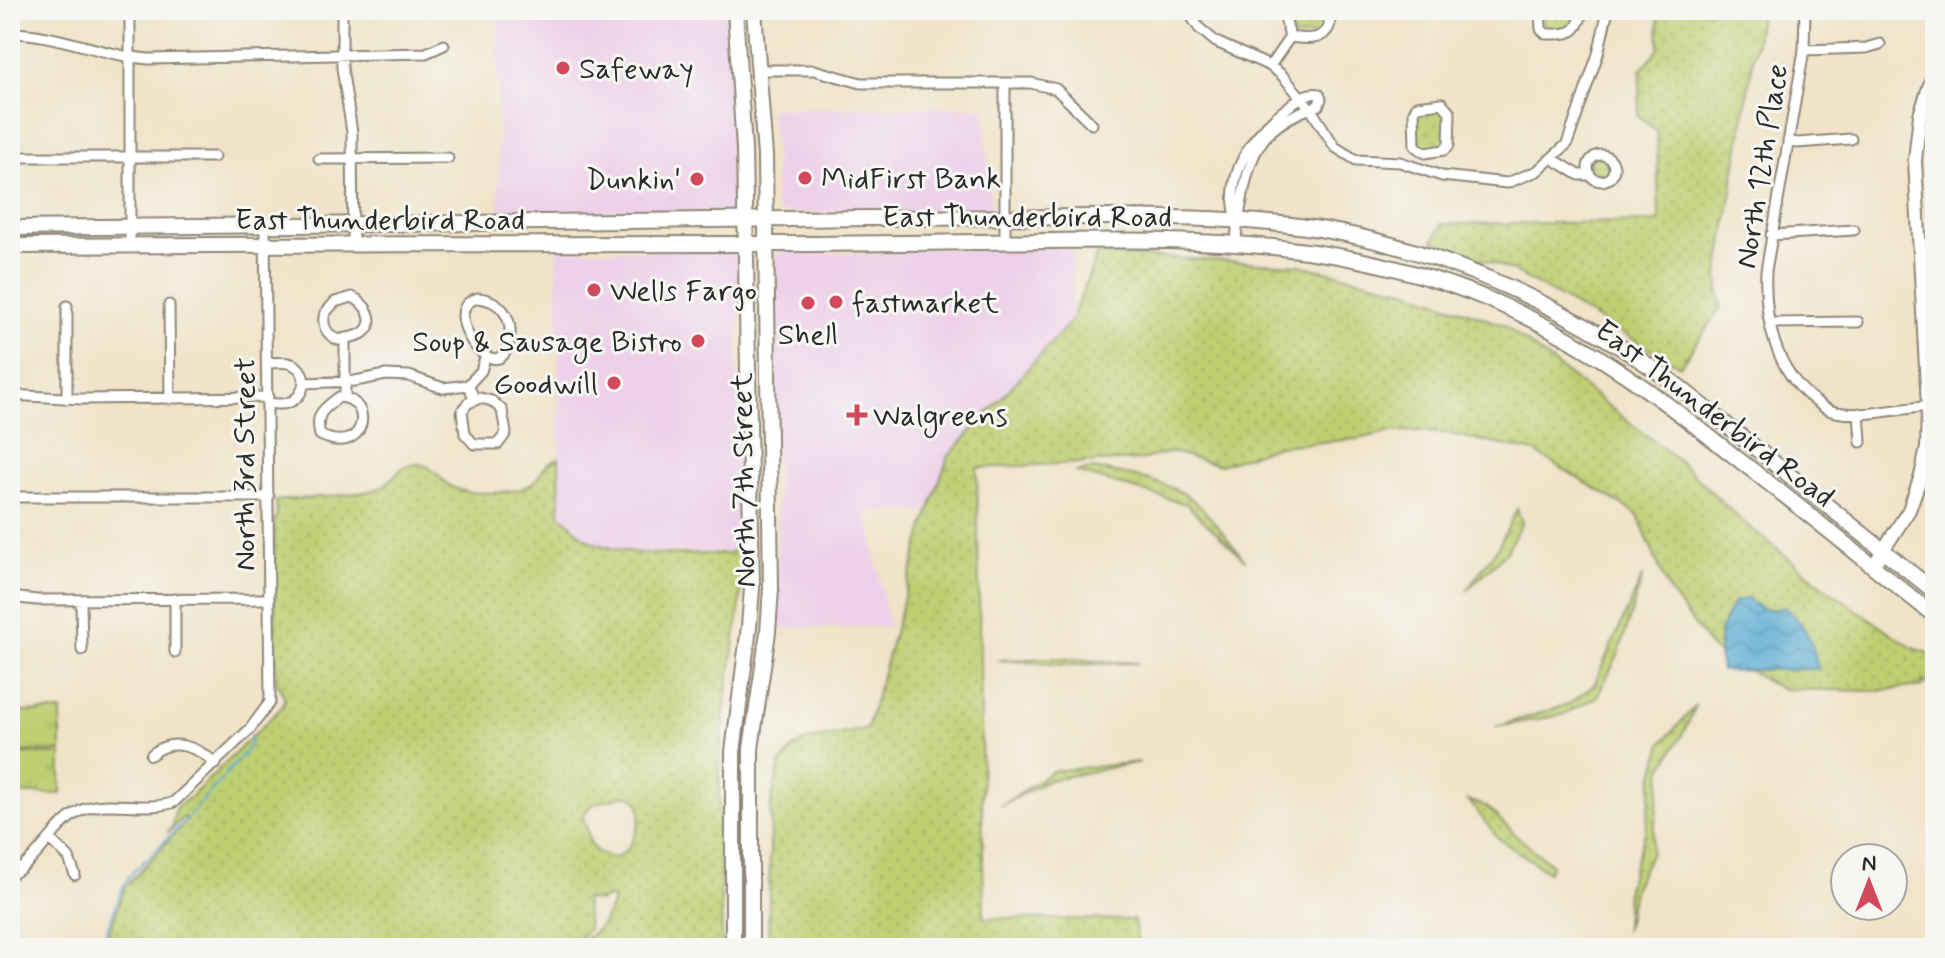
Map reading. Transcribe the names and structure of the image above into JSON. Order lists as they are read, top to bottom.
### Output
{
  "streets": {
    "main road": ["East Thunderbird Road", "North 7th Street"],
    "street": ["North 12th Place", "North 3rd Street"]
  },
  "crossings": [
    ["East Thunderbird Road", "North 3rd Street"],
    ["East Thunderbird Road", "North 7th Street"]
  ],
  "places": {
    "other": [
      "Safeway",
      "MidFirst Bank",
      "Dunkin'",
      "Wells Fargo",
      "fastmarket",
      "Shell",
      "Soup & Sausage Bistro",
      "Goodwill"
    ],
    "health": ["Walgreens"]
  },
  "north": "top"
}
